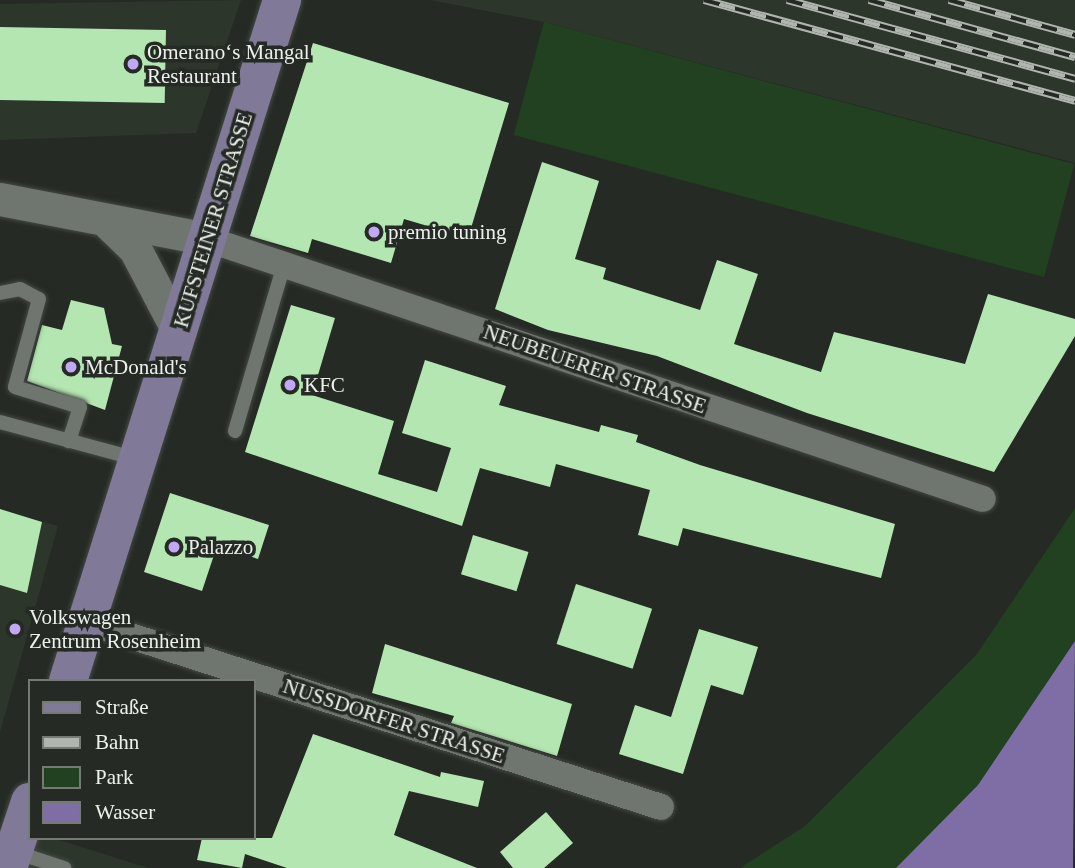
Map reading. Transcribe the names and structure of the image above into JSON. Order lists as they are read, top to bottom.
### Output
{
  "streets": {
    "main road": ["KUFSTEINER STRASSE"],
    "street": ["NEUBEUERER STRASSE", "NUSSDORFER STRASSE"]
  },
  "crossings": [
    ["KUFSTEINER STRASSE", "NEUBEUERER STRASSE"],
    ["KUFSTEINER STRASSE", "NUSSDORFER STRASSE"]
  ],
  "places": [
    "Omerano‘s Mangal Restaurant",
    "premio tuning",
    "McDonald's",
    "KFC",
    "Palazzo",
    "Volkswagen Zentrum Rosenheim"
  ],
  "legend": [
    "Straße",
    "Bahn",
    "Park",
    "Wasser"
  ]
}
